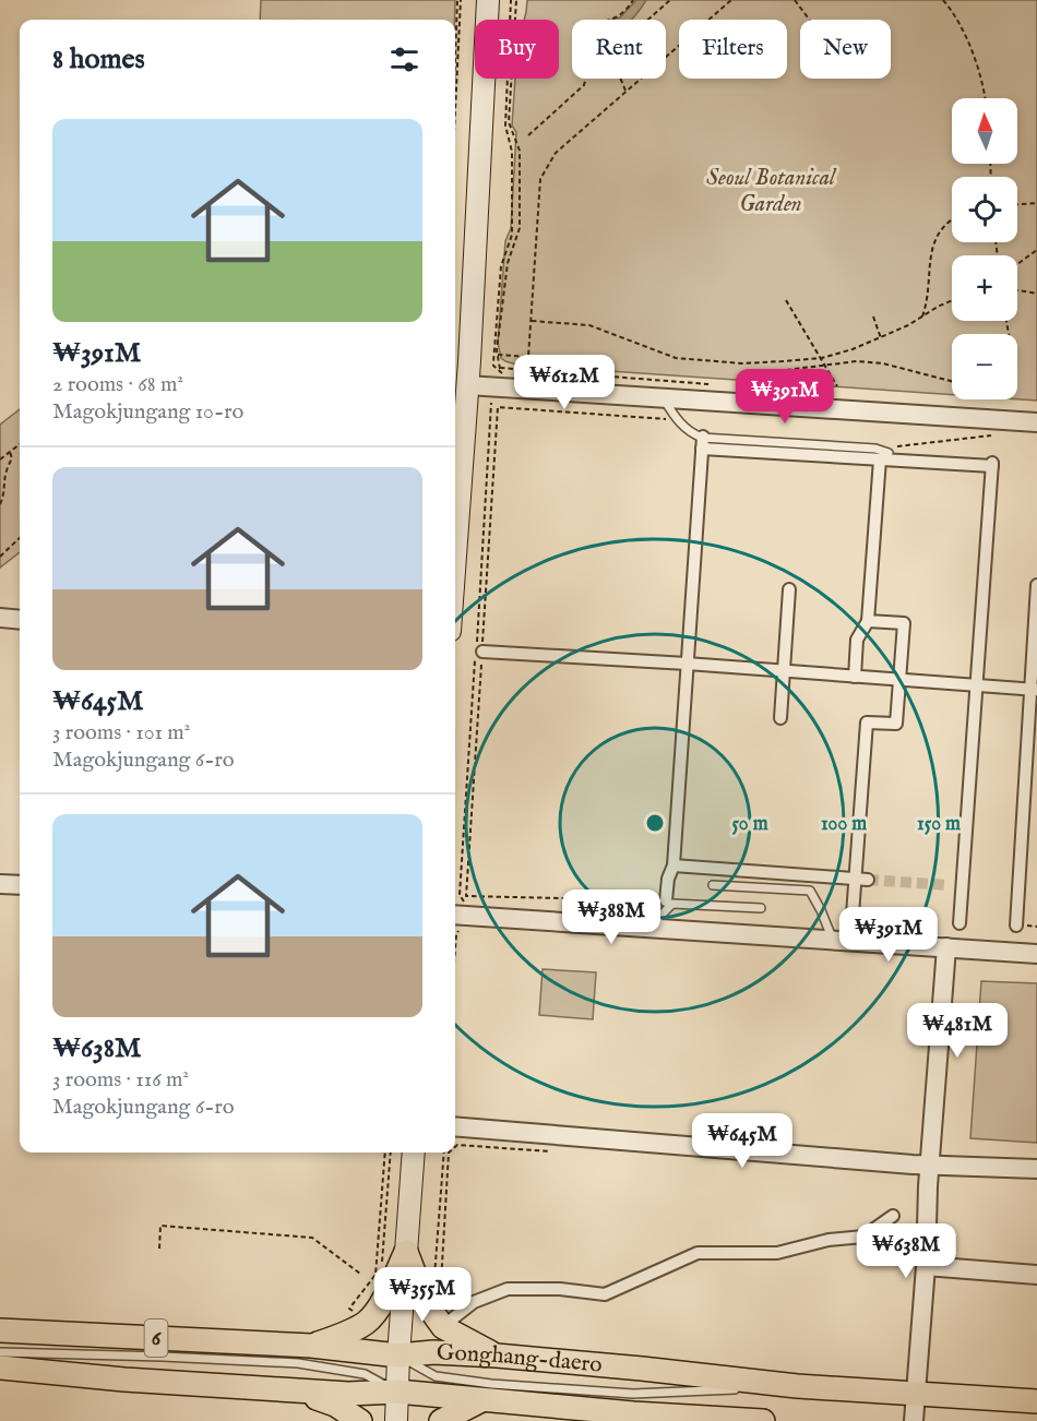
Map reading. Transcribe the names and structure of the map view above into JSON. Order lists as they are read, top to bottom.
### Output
{
  "streets": {
    "main road": ["6", "Gonghang-daero"]
  },
  "parks": ["Seoul Botanical Garden"],
  "north": "top",
  "page": {
    "chip": [
      "Buy",
      "Rent",
      "Filters",
      "New"
    ],
    "heading": "8 homes",
    "map_buttons": ["+", "−"],
    "list": [
      {
        "name": "₩391M",
        "note": "2 rooms · 68 m² · Magokjungang 10-ro"
      },
      {
        "name": "₩645M",
        "note": "3 rooms · 101 m² · Magokjungang 6-ro"
      },
      {
        "name": "₩638M",
        "note": "3 rooms · 116 m² · Magokjungang 6-ro"
      }
    ],
    "price": [
      "₩612M",
      "₩391M",
      "₩388M",
      "₩391M",
      "₩481M",
      "₩645M",
      "₩638M",
      "₩355M"
    ]
  },
  "rings": ["50 m", "100 m", "150 m"]
}
